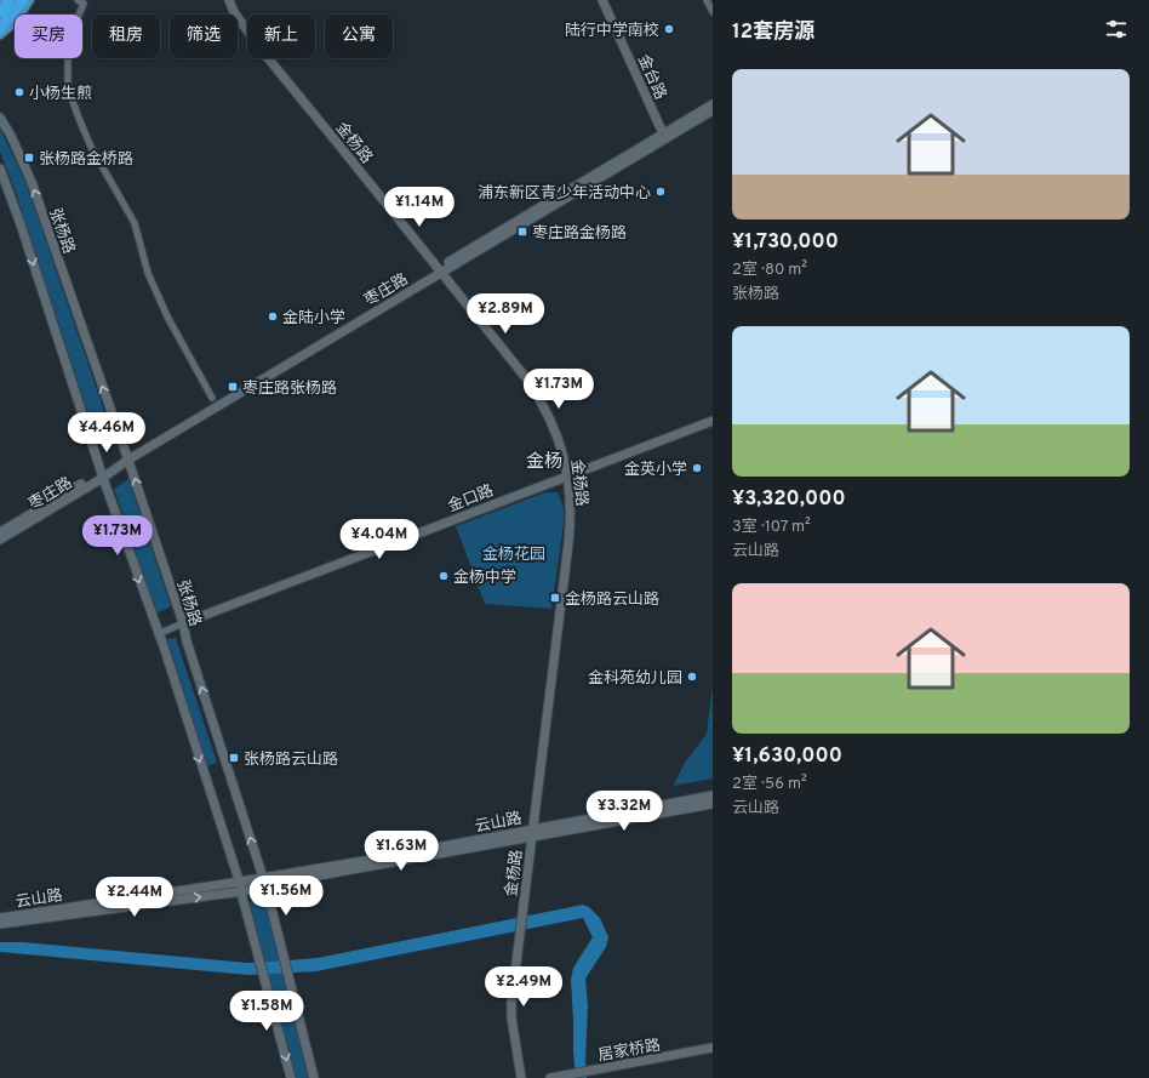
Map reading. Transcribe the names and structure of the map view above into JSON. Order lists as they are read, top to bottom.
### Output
{
  "streets": {
    "main road": [
      "金台路",
      "金杨路",
      "张杨路",
      "枣庄路",
      "金口路",
      "云山路",
      "居家桥路"
    ]
  },
  "crossings": [
    ["金台路", "枣庄路"],
    ["金杨路", "枣庄路"],
    ["金杨路", "金口路"],
    ["金杨路", "云山路"],
    ["张杨路", "枣庄路"],
    ["张杨路", "金口路"],
    ["张杨路", "云山路"]
  ],
  "districts": ["金杨"],
  "parks": ["金杨花园"],
  "places": {
    "other": [
      "陆行中学南校",
      "小杨生煎",
      "浦东新区青少年活动中心",
      "金陆小学",
      "金英小学",
      "金杨中学",
      "金科苑幼儿园"
    ],
    "transit": [
      "张杨路金桥路",
      "枣庄路金杨路",
      "枣庄路张杨路",
      "金杨路云山路",
      "张杨路云山路"
    ]
  },
  "page": {
    "heading": "12套房源",
    "chip": [
      "买房",
      "租房",
      "筛选",
      "新上",
      "公寓"
    ],
    "list": [
      {
        "name": "¥1,730,000",
        "note": "2室 · 80 m² · 张杨路"
      },
      {
        "name": "¥3,320,000",
        "note": "3室 · 107 m² · 云山路"
      },
      {
        "name": "¥1,630,000",
        "note": "2室 · 56 m² · 云山路"
      }
    ],
    "price": [
      "¥1.14M",
      "¥2.89M",
      "¥1.73M",
      "¥4.46M",
      "¥1.73M",
      "¥4.04M",
      "¥3.32M",
      "¥1.63M",
      "¥1.56M",
      "¥2.44M",
      "¥2.49M",
      "¥1.58M"
    ]
  }
}
